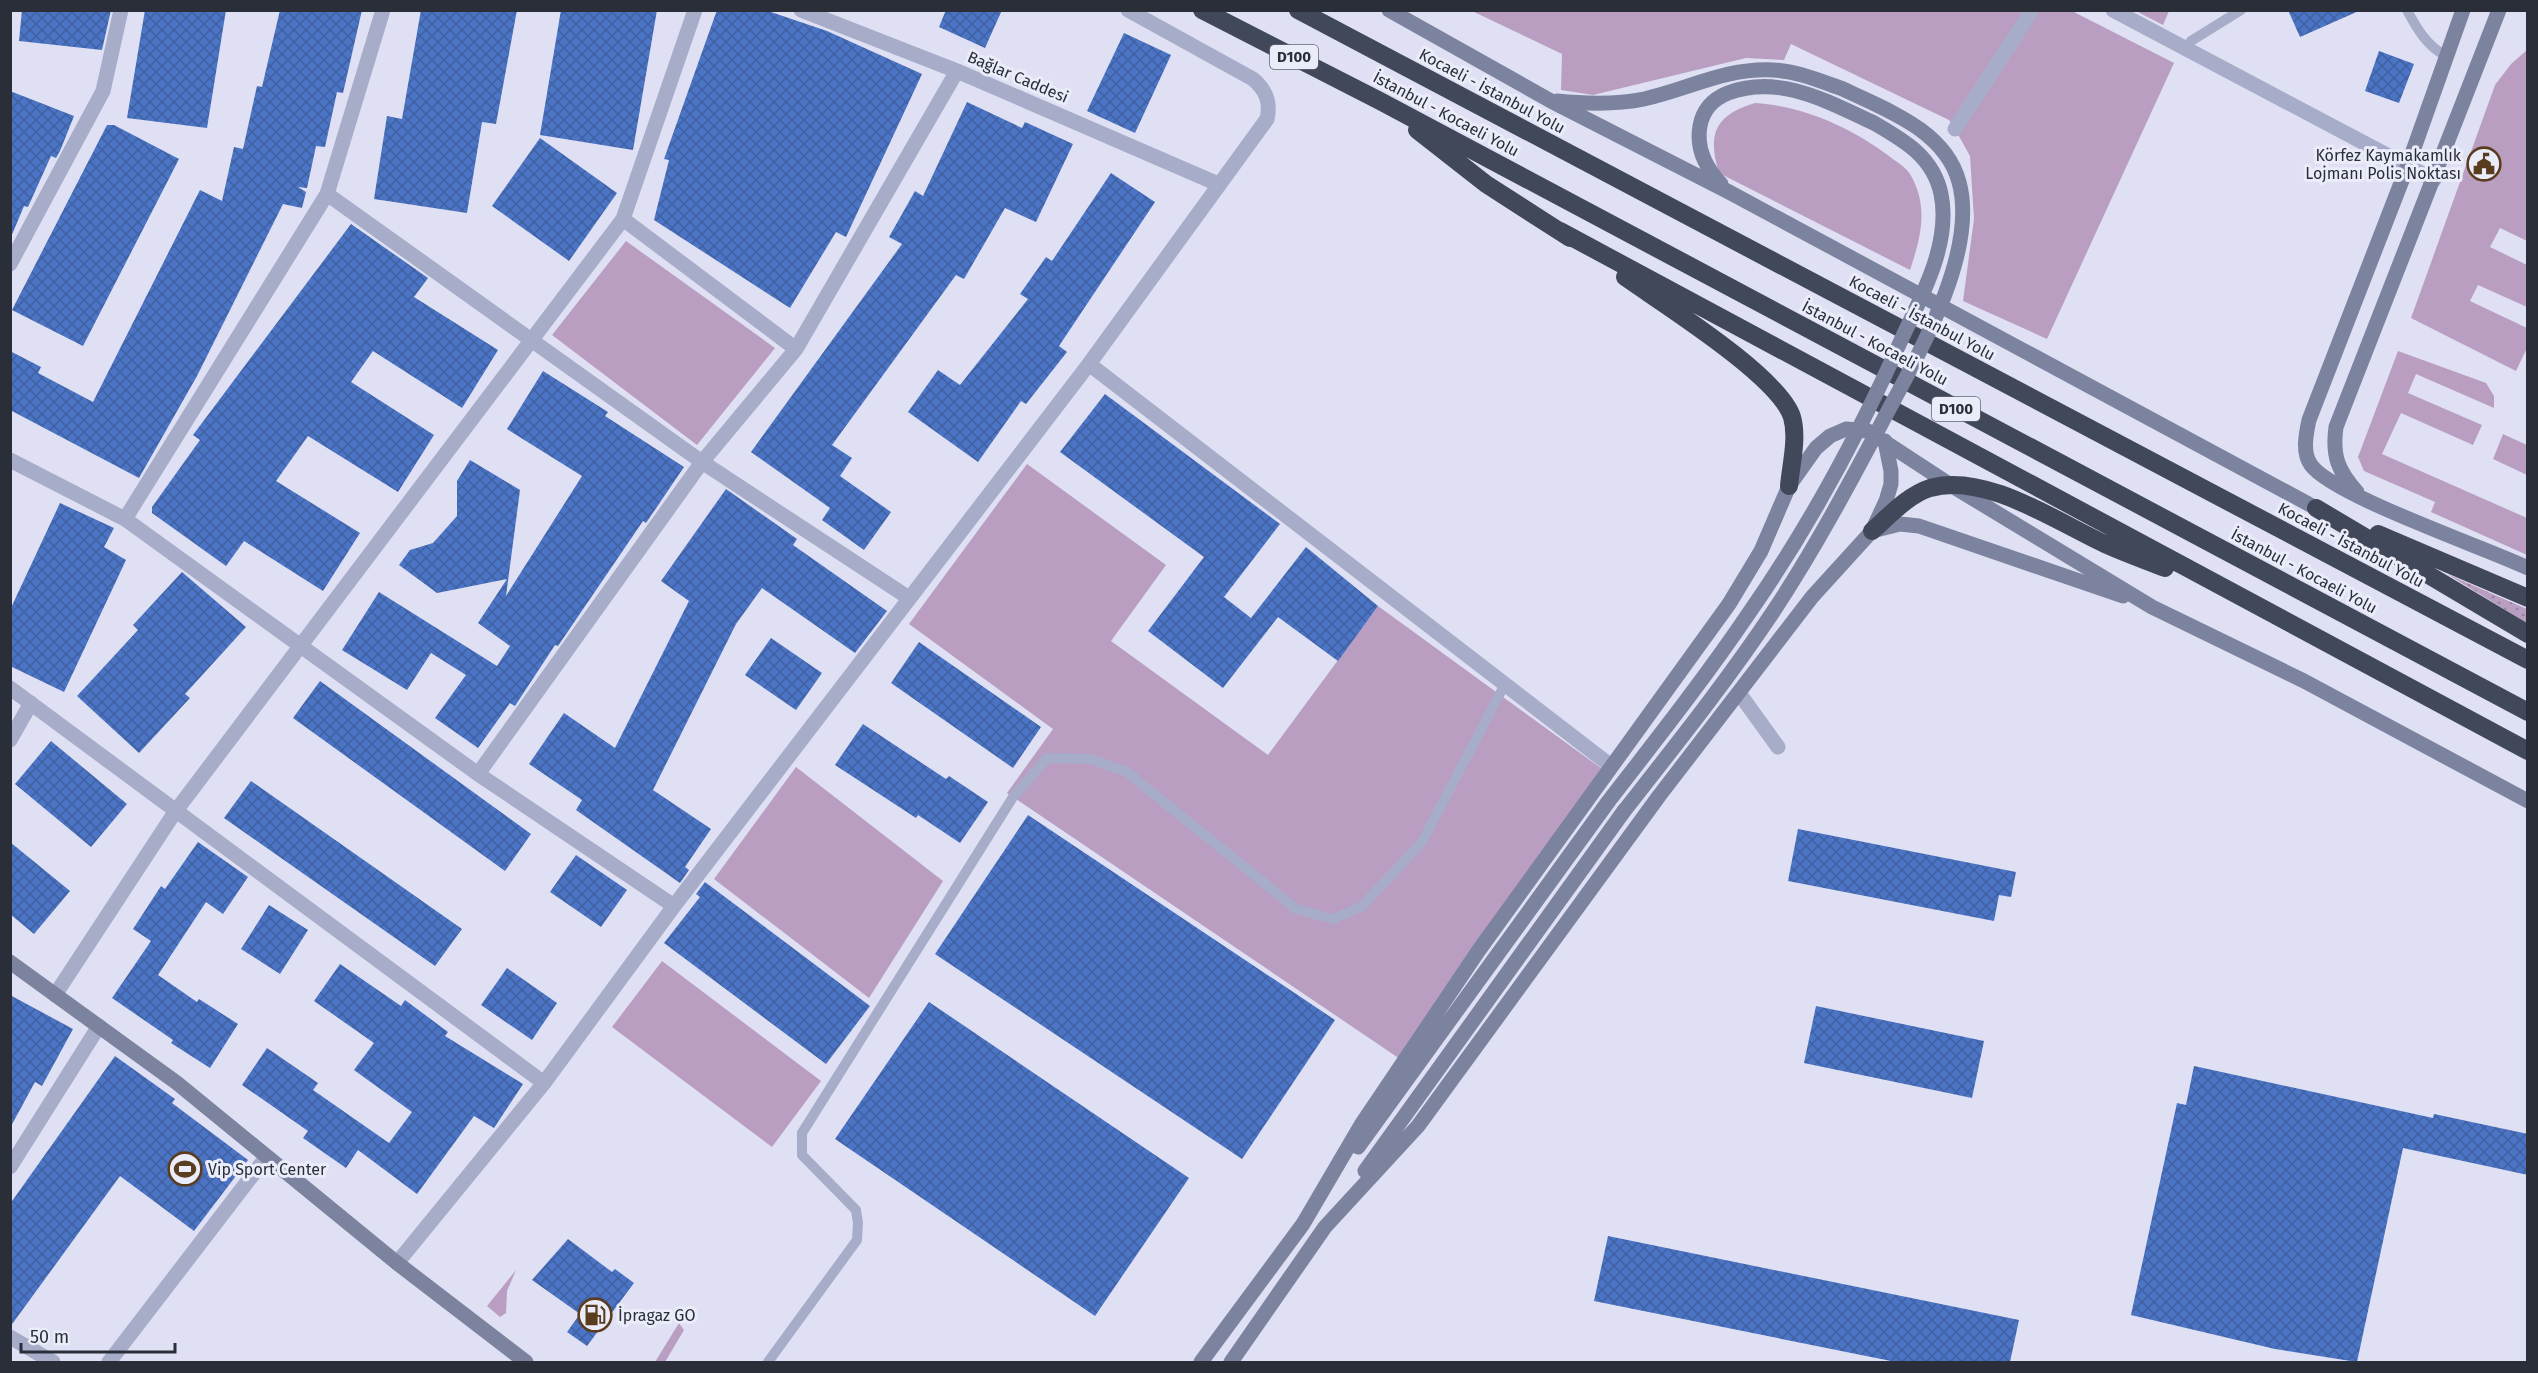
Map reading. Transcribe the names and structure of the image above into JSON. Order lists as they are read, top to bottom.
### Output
{
  "streets": {
    "highway": ["D100", "Kocaeli - İstanbul Yolu", "İstanbul - Kocaeli Yolu"],
    "street": ["Bağlar Caddesi"]
  },
  "places": {
    "public building": ["Körfez Kaymakamlık Lojmanı Polis Noktası"],
    "sports": ["Vip Sport Center"],
    "fuel station": ["İpragaz GO"]
  },
  "scale_bar": "50 m"
}
